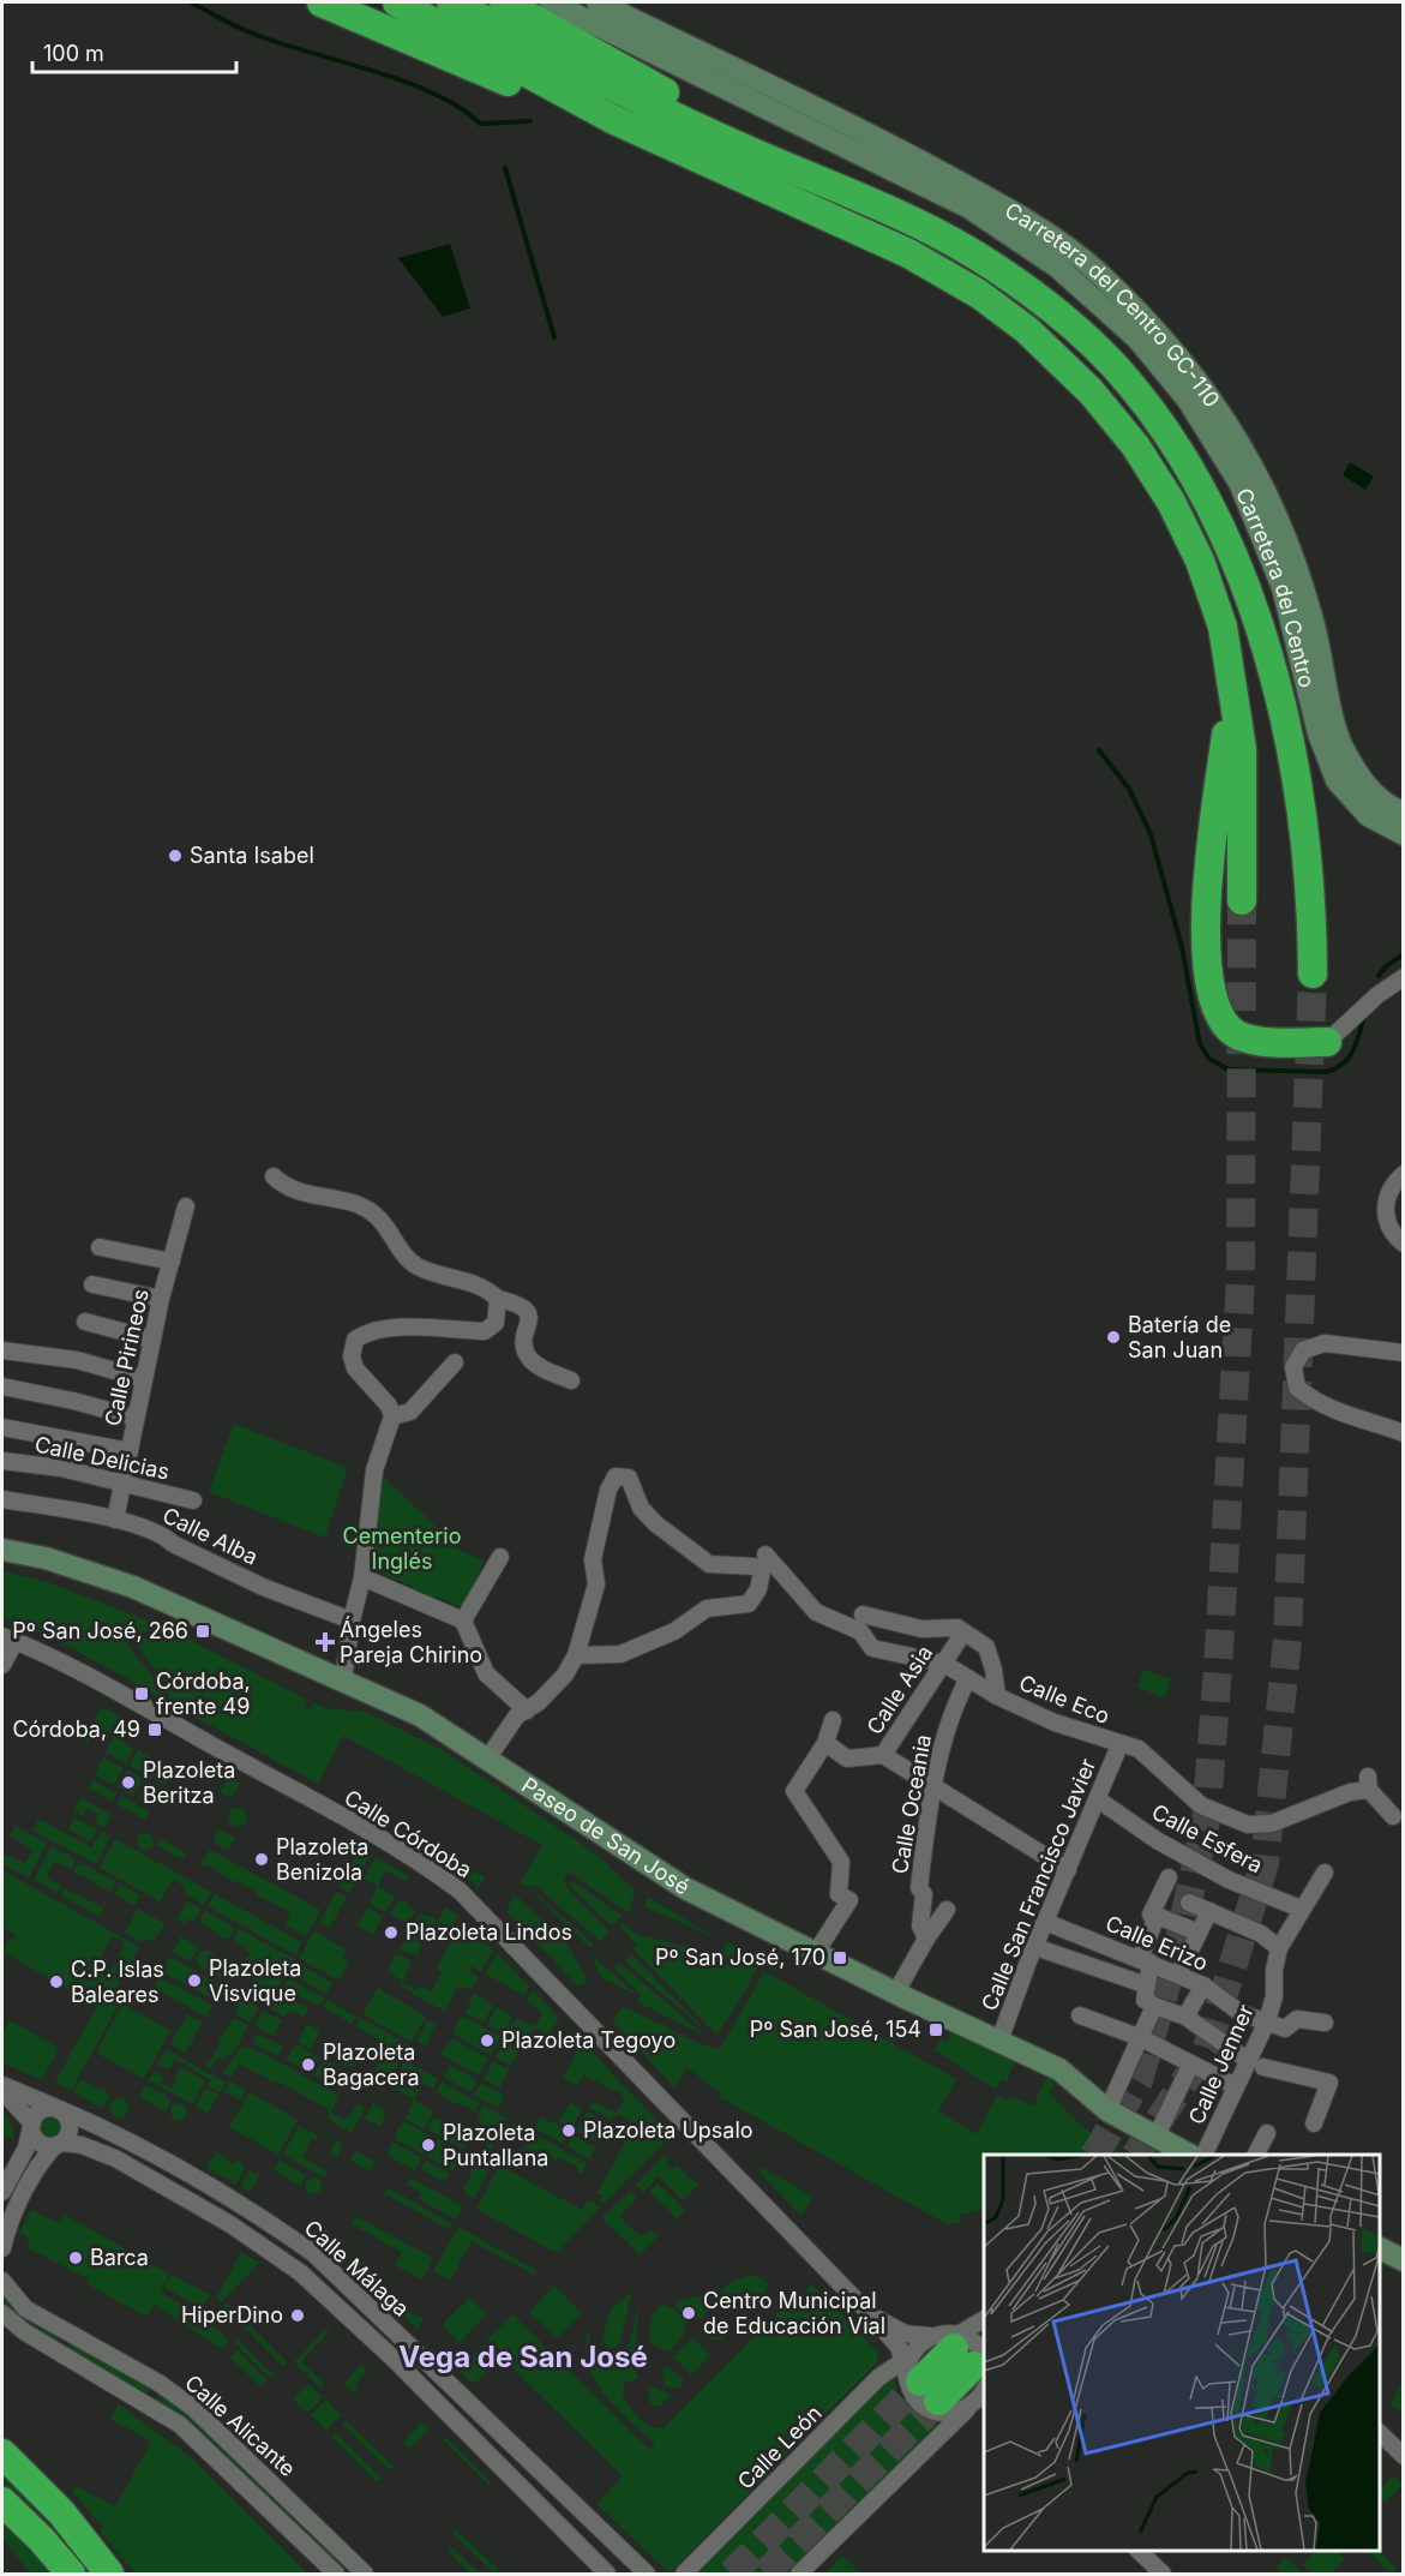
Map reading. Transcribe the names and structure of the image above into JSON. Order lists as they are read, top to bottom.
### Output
{
  "streets": {
    "main road": ["Carretera del Centro GC-110", "Carretera del Centro", "Paseo de San José"],
    "street": [
      "Calle Pirineos",
      "Calle Delicias",
      "Calle Alba",
      "Calle Asia",
      "Calle Eco",
      "Calle Oceania",
      "Calle Córdoba",
      "Calle Esfera",
      "Calle San Francisco Javier",
      "Calle Erizo",
      "Calle Jenner",
      "Calle Málaga",
      "Calle Alicante",
      "Calle León"
    ]
  },
  "crossings": [
    ["Carretera del Centro GC-110", "Carretera del Centro"],
    ["Calle Pirineos", "Calle Delicias"],
    ["Calle Pirineos", "Calle Alba"],
    ["Calle Asia", "Calle Eco"],
    ["Calle Asia", "Paseo de San José"],
    ["Calle Eco", "Calle San Francisco Javier"],
    ["Calle Córdoba", "Calle León"],
    ["Paseo de San José", "Calle San Francisco Javier"],
    ["Calle Esfera", "Calle San Francisco Javier"],
    ["Calle Esfera", "Calle Jenner"],
    ["Calle San Francisco Javier", "Calle Erizo"],
    ["Calle Erizo", "Calle Jenner"]
  ],
  "districts": ["Vega de San José"],
  "parks": ["Cementerio Inglés"],
  "places": {
    "other": [
      "Santa Isabel",
      "Batería de San Juan",
      "Plazoleta Beritza",
      "Plazoleta Benizola",
      "Plazoleta Lindos",
      "Plazoleta Visvique",
      "C.P. Islas Baleares",
      "Plazoleta Tegoyo",
      "Plazoleta Bagacera",
      "Plazoleta Upsalo",
      "Plazoleta Puntallana",
      "Barca",
      "Centro Municipal de Educación Vial",
      "HiperDino"
    ],
    "transit": [
      "Pº San José, 266",
      "Córdoba, frente 49",
      "Córdoba, 49",
      "Pº San José, 170",
      "Pº San José, 154"
    ],
    "health": ["Ángeles Pareja Chirino"]
  },
  "scale_bar": "100 m"
}
